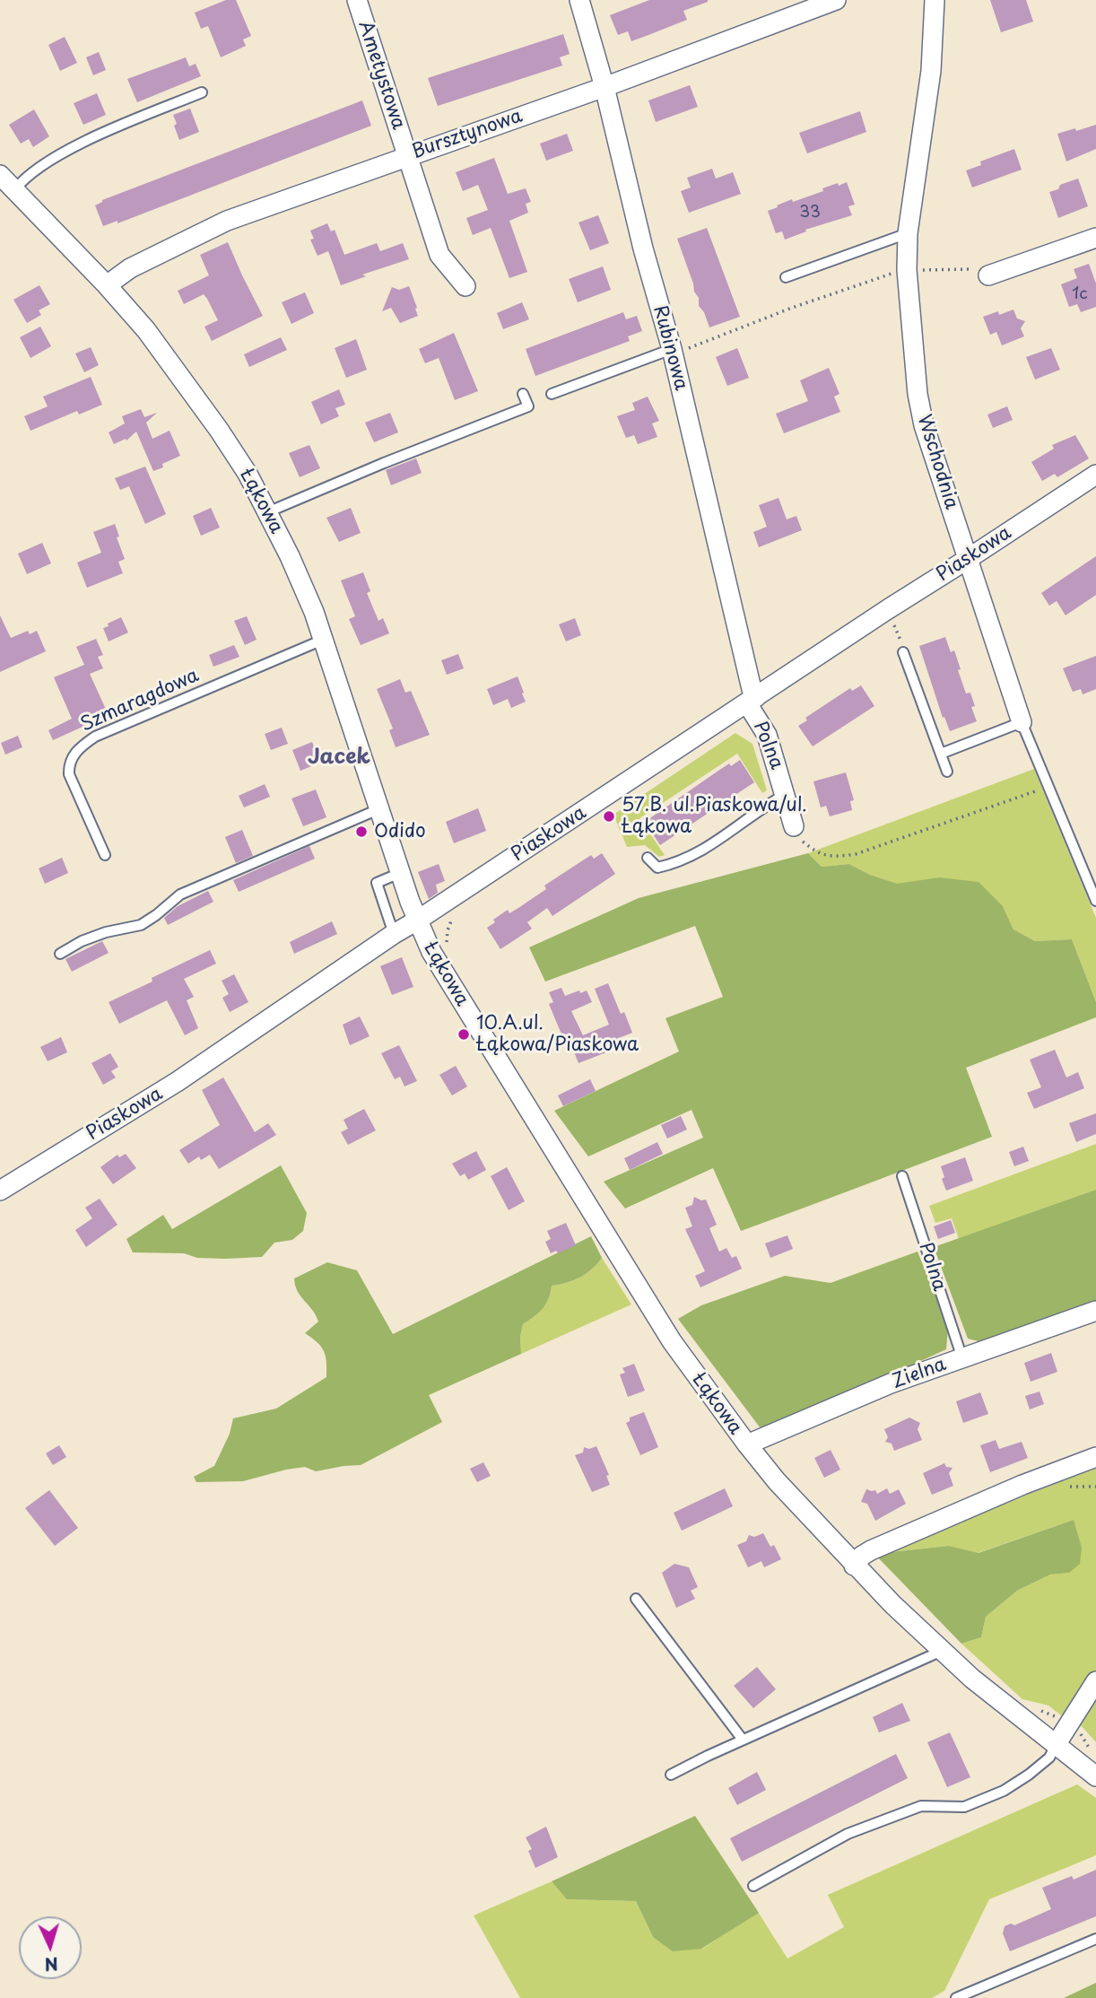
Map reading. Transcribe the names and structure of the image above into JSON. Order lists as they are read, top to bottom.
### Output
{
  "streets": {
    "street": [
      "Ametystowa",
      "Bursztynowa",
      "Rubinowa",
      "Wschodnia",
      "Łąkowa",
      "Piaskowa",
      "Polna",
      "Zielna"
    ],
    "lane": ["Szmaragdowa"]
  },
  "crossings": [
    ["Ametystowa", "Bursztynowa"],
    ["Bursztynowa", "Rubinowa"],
    ["Bursztynowa", "Łąkowa"],
    ["Rubinowa", "Piaskowa"],
    ["Rubinowa", "Polna"],
    ["Wschodnia", "Piaskowa"],
    ["Łąkowa", "Piaskowa"],
    ["Łąkowa", "Szmaragdowa"],
    ["Łąkowa", "Zielna"],
    ["Piaskowa", "Polna"],
    ["Polna", "Zielna"]
  ],
  "districts": ["Jacek"],
  "places": ["57.B. ul.Piaskowa/ul. Łąkowa", "Odido", "10.A.ul. Łąkowa/Piaskowa"],
  "house_numbers": ["33", "1c"],
  "north": "bottom"
}
